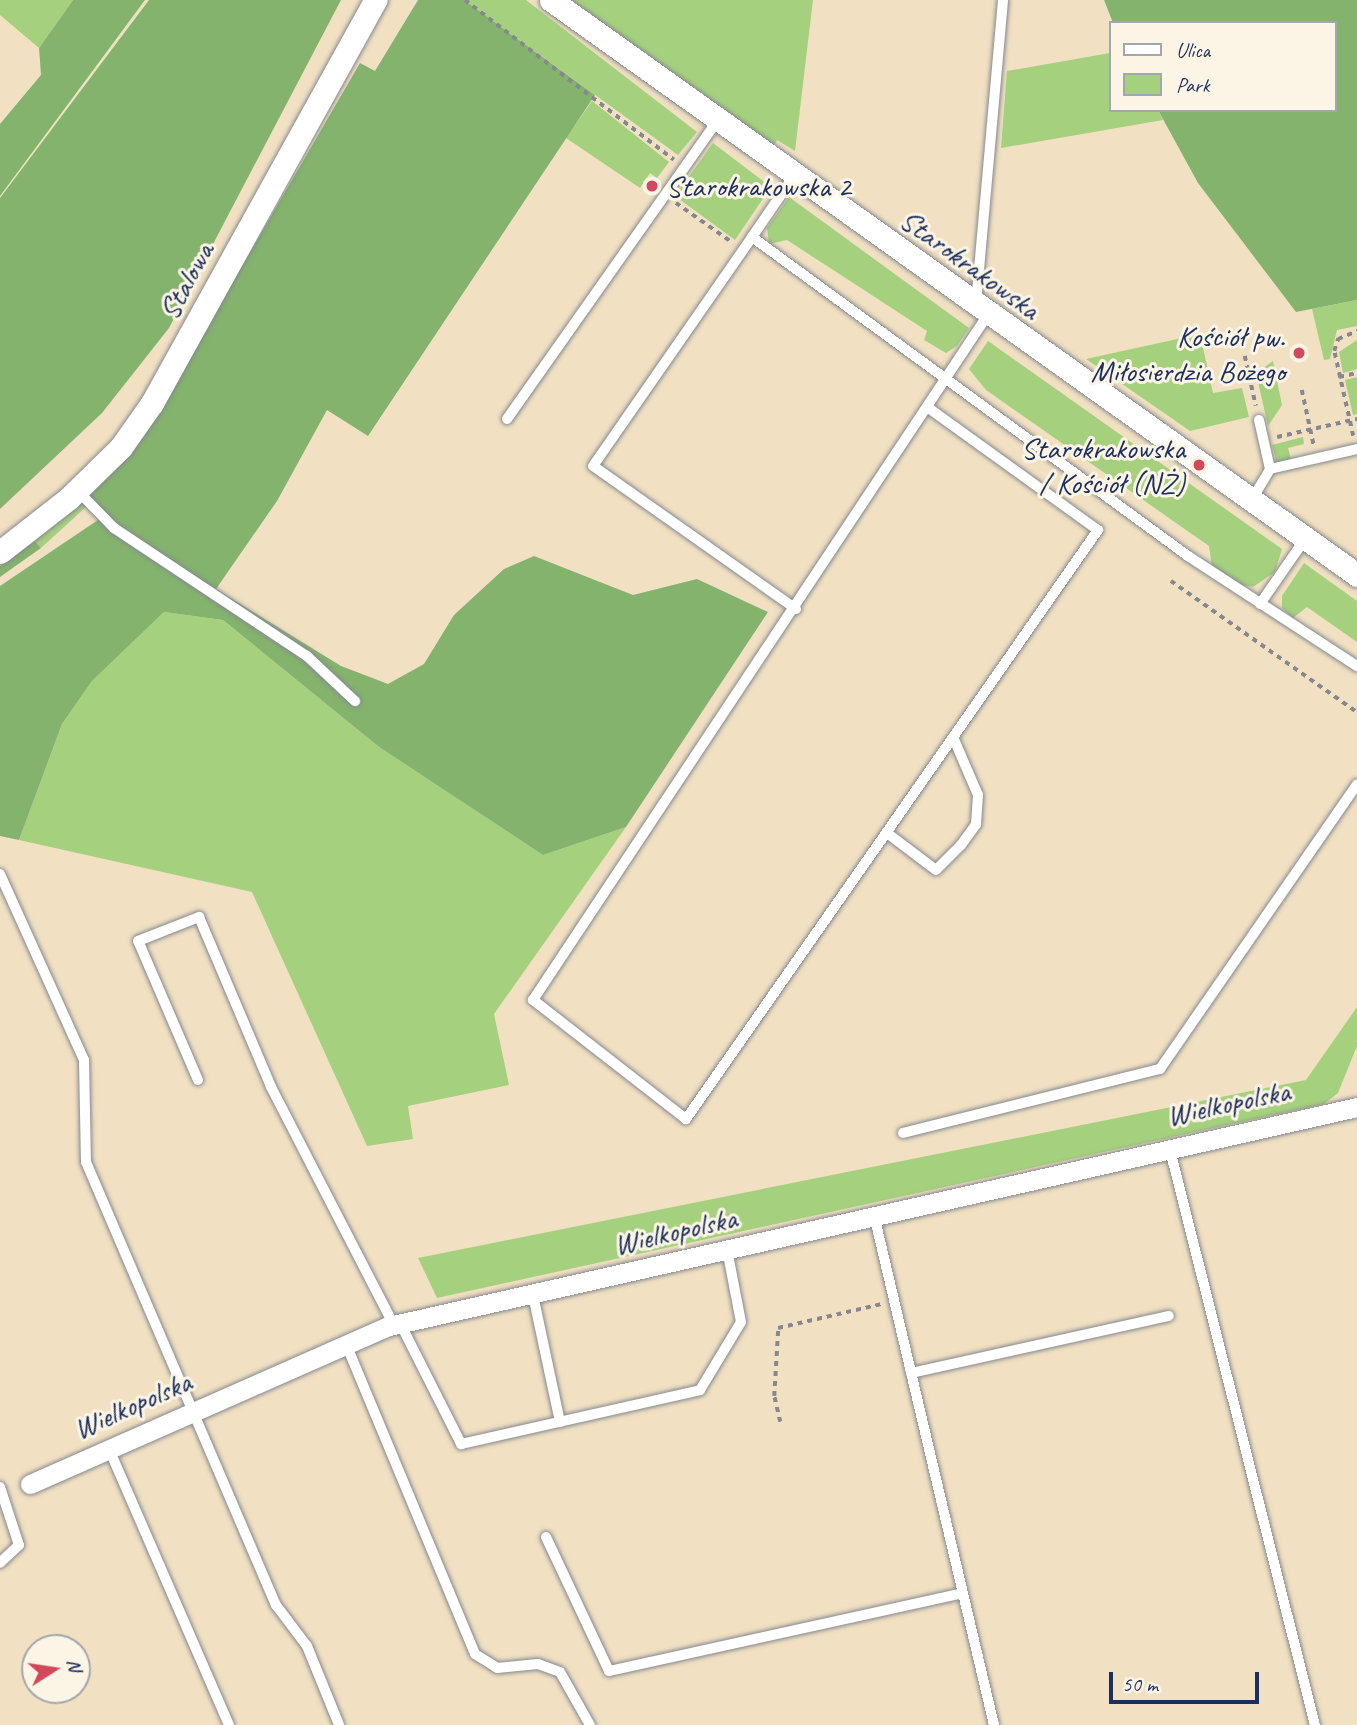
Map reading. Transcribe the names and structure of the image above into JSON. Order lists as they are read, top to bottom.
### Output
{
  "streets": {
    "street": ["Starokrakowska", "Stalowa", "Wielkopolska"]
  },
  "places": ["Starokrakowska 2", "Kościół pw. Miłosierdzia Bożego", "Starokrakowska / Kościół (NŻ)"],
  "legend": ["Ulica", "Park"],
  "scale_bar": "50 m",
  "north": "right"
}
